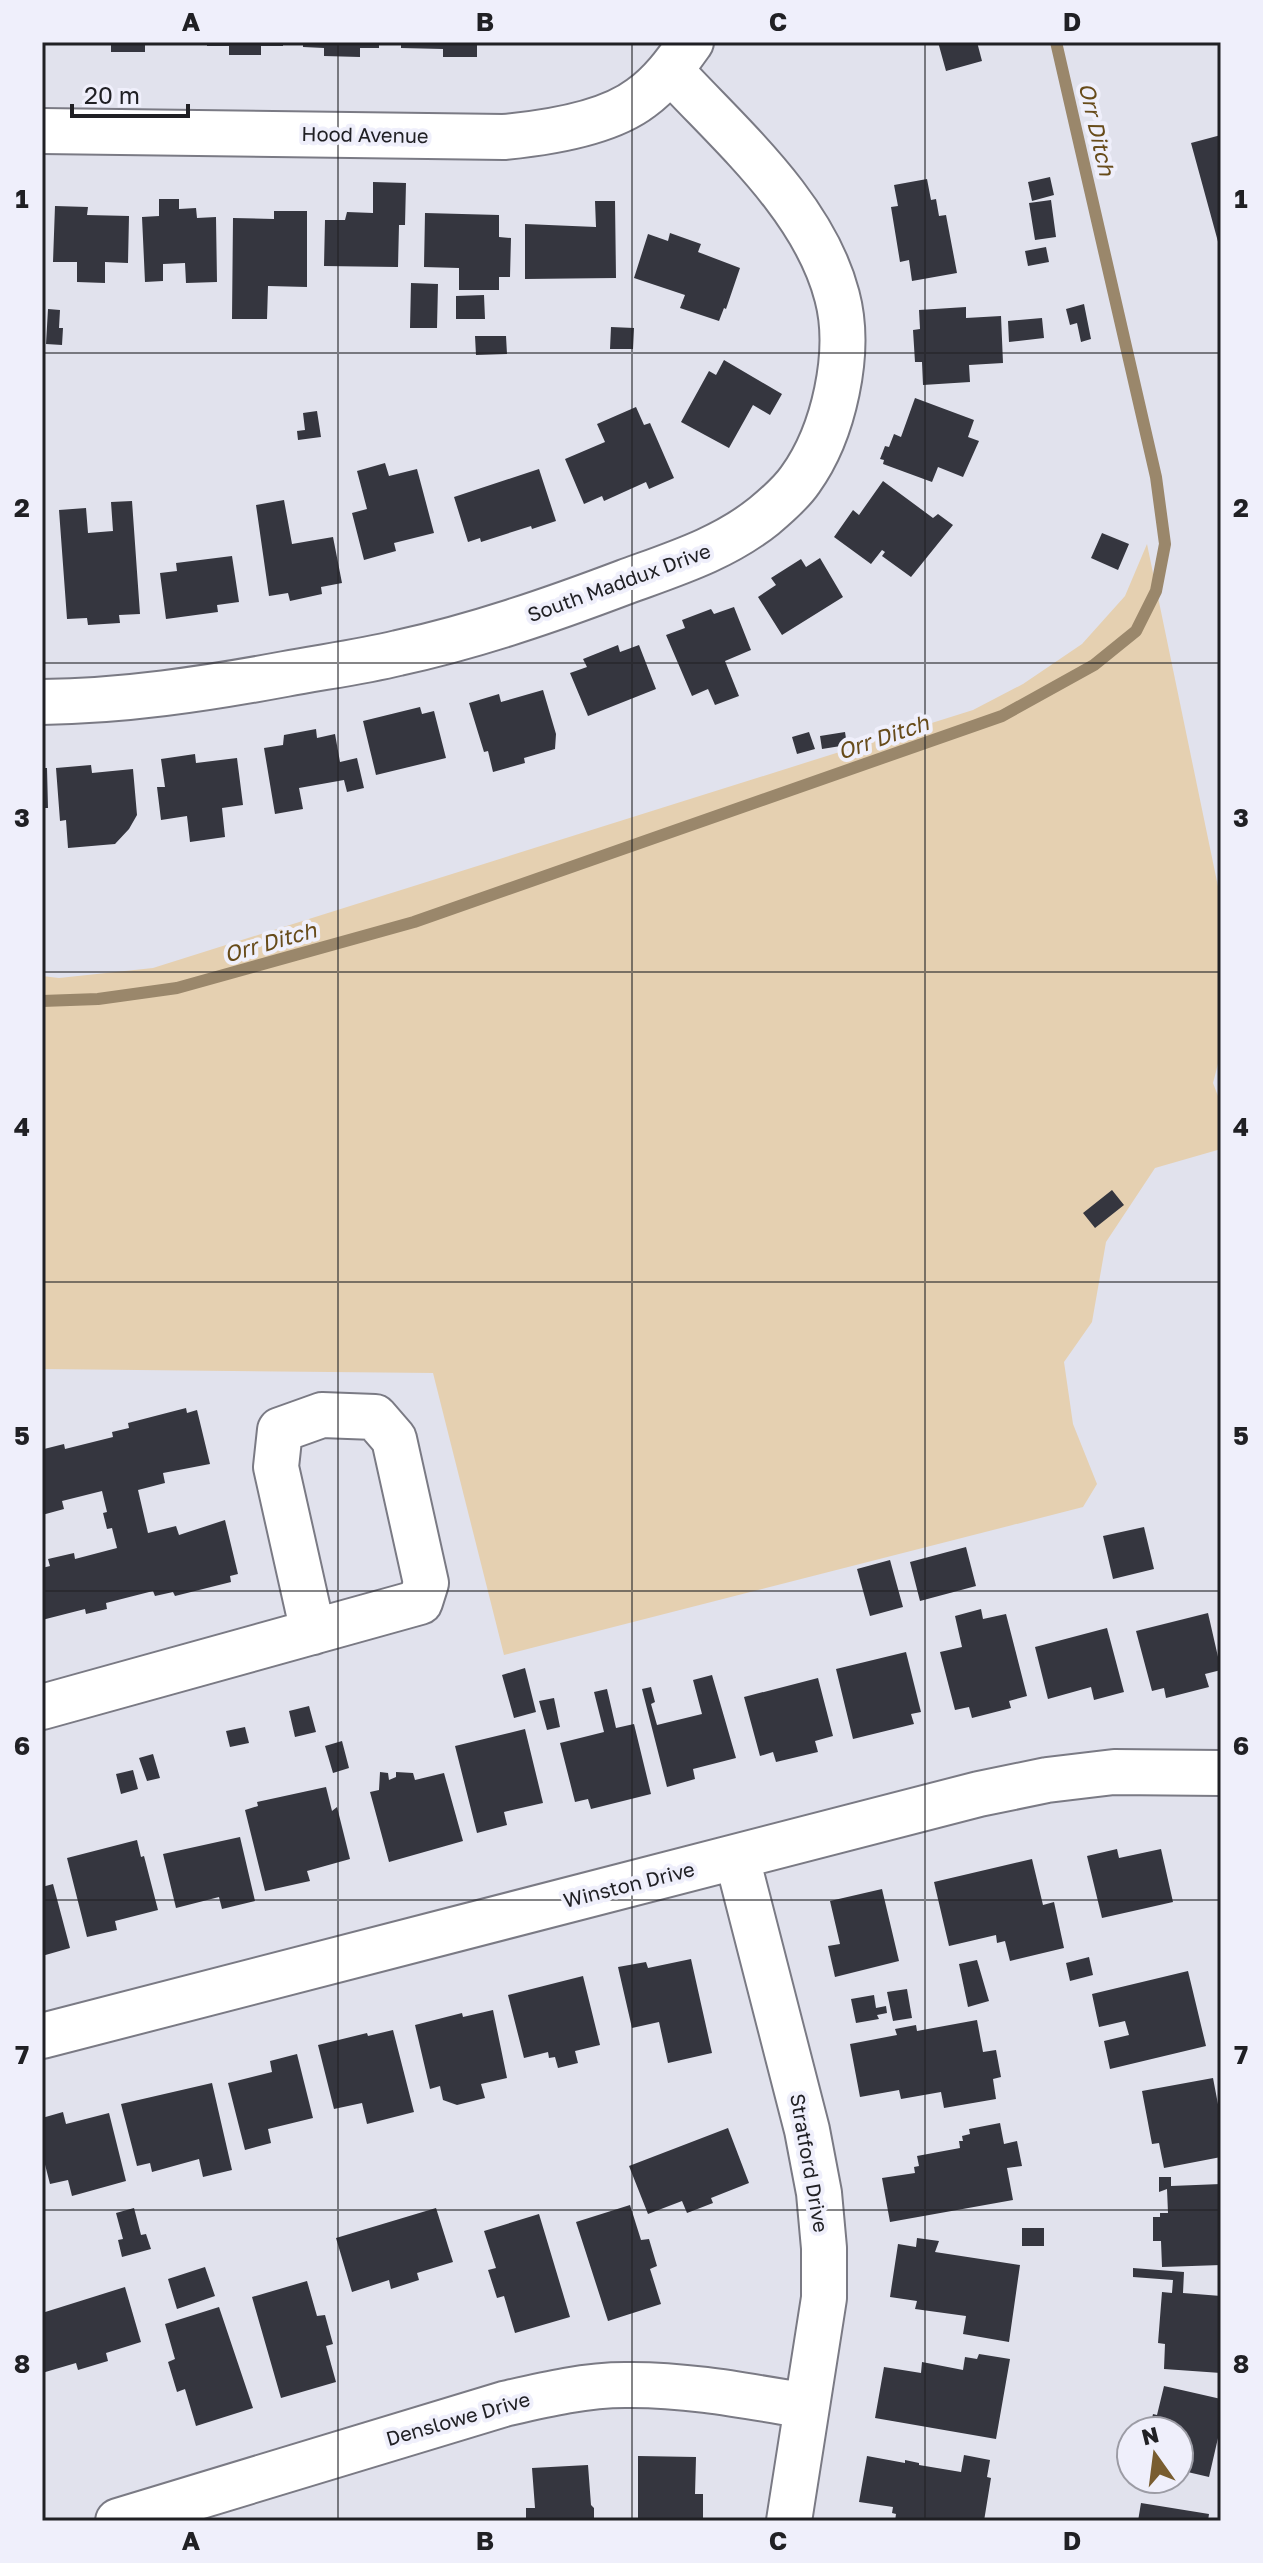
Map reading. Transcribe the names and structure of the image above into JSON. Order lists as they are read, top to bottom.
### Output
{
  "streets": {
    "street": [
      "Hood Avenue",
      "South Maddux Drive",
      "Winston Drive",
      "Stratford Drive",
      "Denslowe Drive"
    ]
  },
  "crossings": [
    ["Hood Avenue", "South Maddux Drive"],
    ["Winston Drive", "Stratford Drive"],
    ["Stratford Drive", "Denslowe Drive"]
  ],
  "water": ["Orr Ditch"],
  "scale_bar": "20 m",
  "north": "top",
  "grid": {
    "columns": [
      "A",
      "B",
      "C",
      "D"
    ],
    "rows": [
      "1",
      "2",
      "3",
      "4",
      "5",
      "6",
      "7",
      "8"
    ]
  }
}
